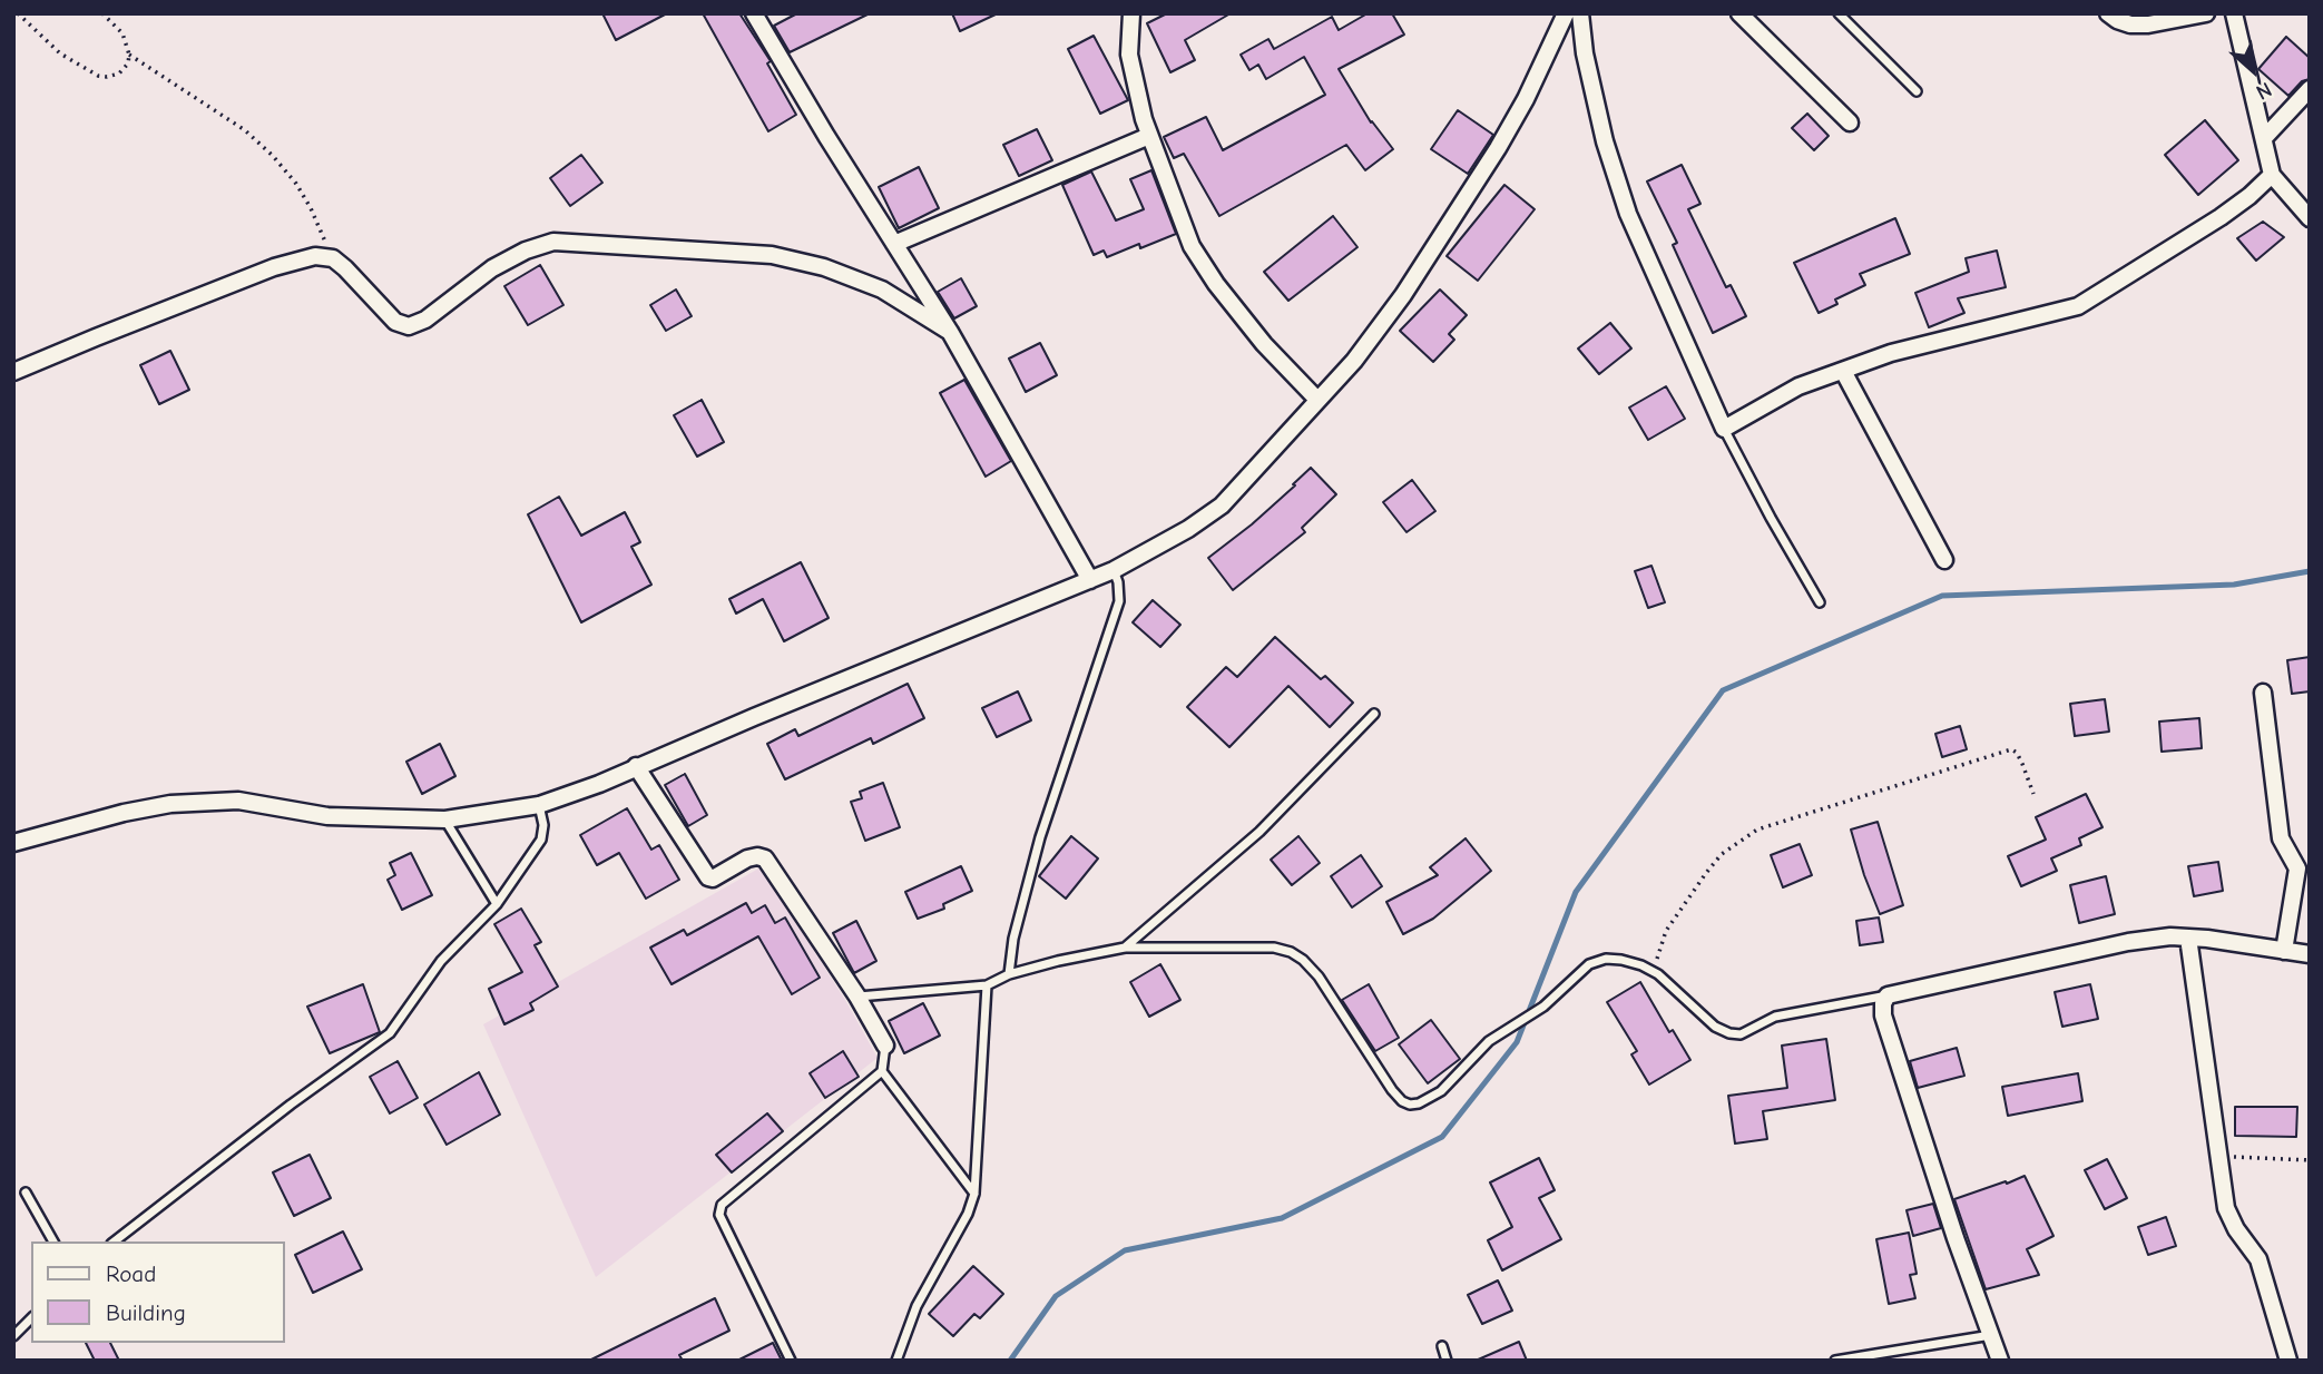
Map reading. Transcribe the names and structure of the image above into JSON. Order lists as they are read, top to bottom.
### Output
{
  "legend": ["Road", "Building"],
  "north": "bottom right"
}
